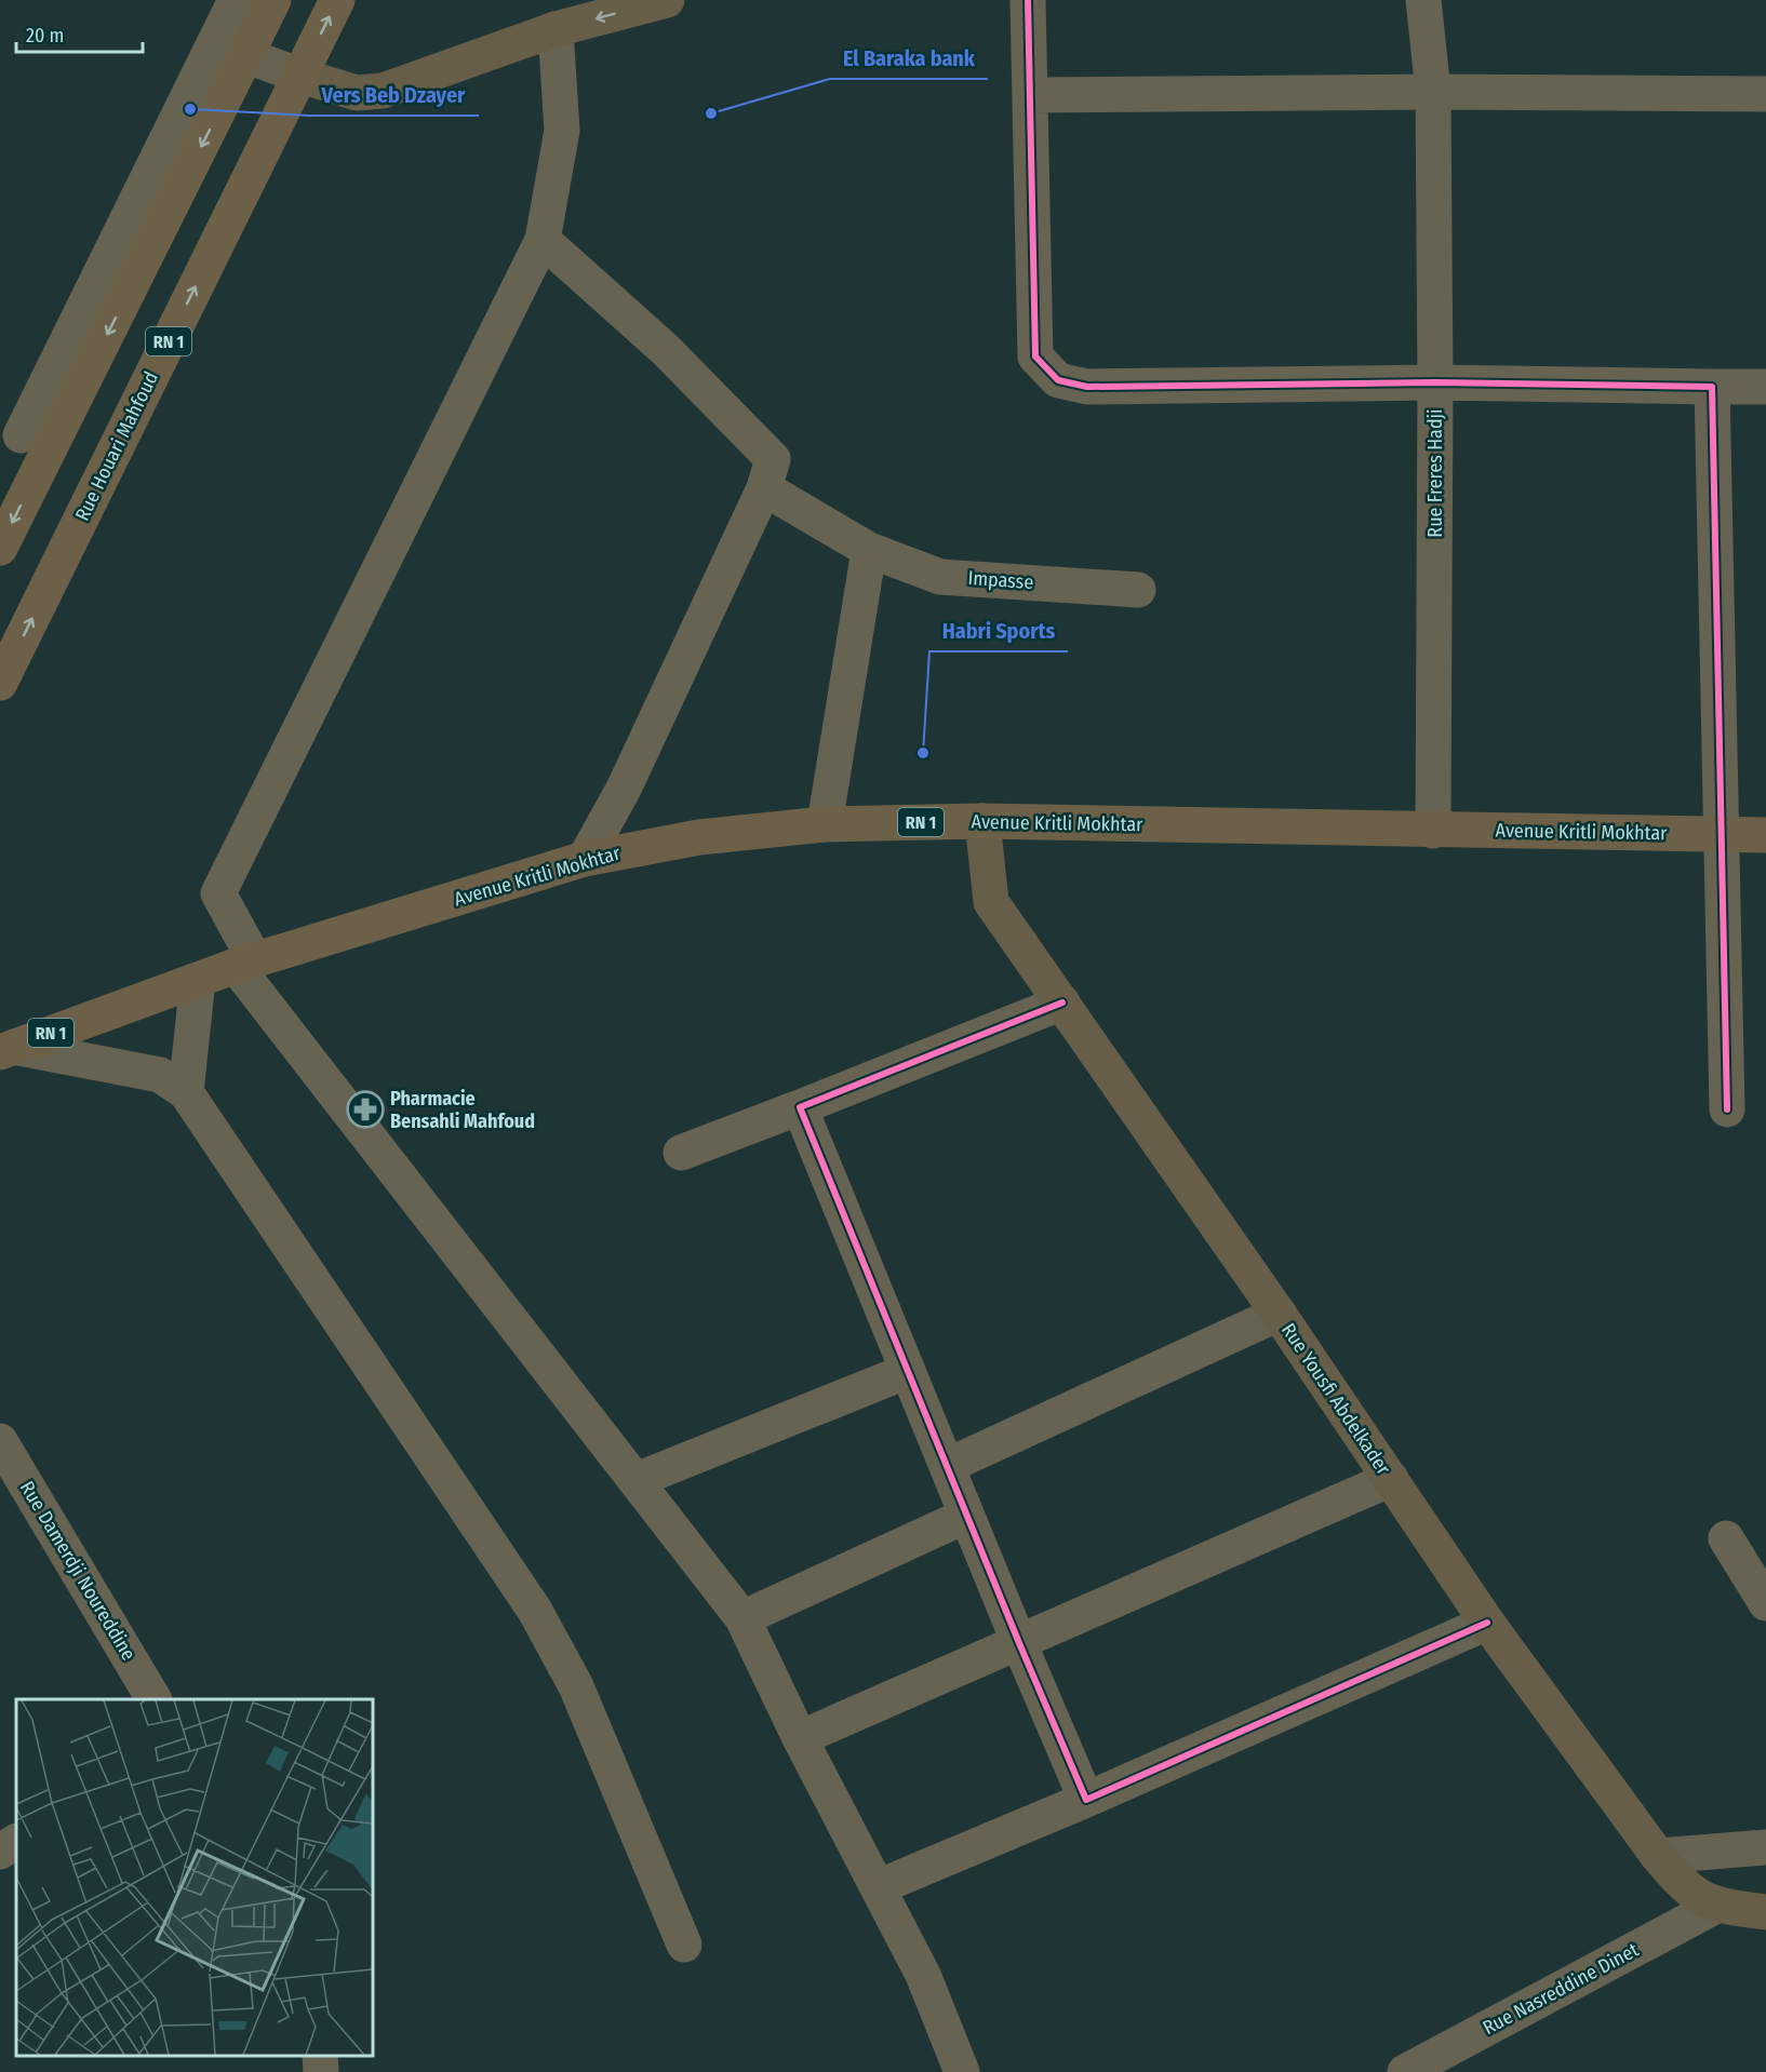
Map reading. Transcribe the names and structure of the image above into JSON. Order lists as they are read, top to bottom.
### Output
{
  "streets": {
    "main road": [
      "RN 1",
      "Rue Houari Mahfoud",
      "Avenue Kritli Mokhtar",
      "Rue Yousfi Abdelkader"
    ],
    "street": [
      "Rue Freres Hadji",
      "Impasse",
      "Rue Damerdji Noureddine",
      "Rue Nasreddine Dinet"
    ]
  },
  "crossings": [
    ["Rue Freres Hadji", "Avenue Kritli Mokhtar"],
    ["Avenue Kritli Mokhtar", "Rue Yousfi Abdelkader"],
    ["Rue Yousfi Abdelkader", "Rue Nasreddine Dinet"]
  ],
  "places": {
    "other": ["Vers Beb Dzayer", "El Baraka bank", "Habri Sports"],
    "pharmacy": ["Pharmacie Bensahli Mahfoud"]
  },
  "scale_bar": "20 m"
}
